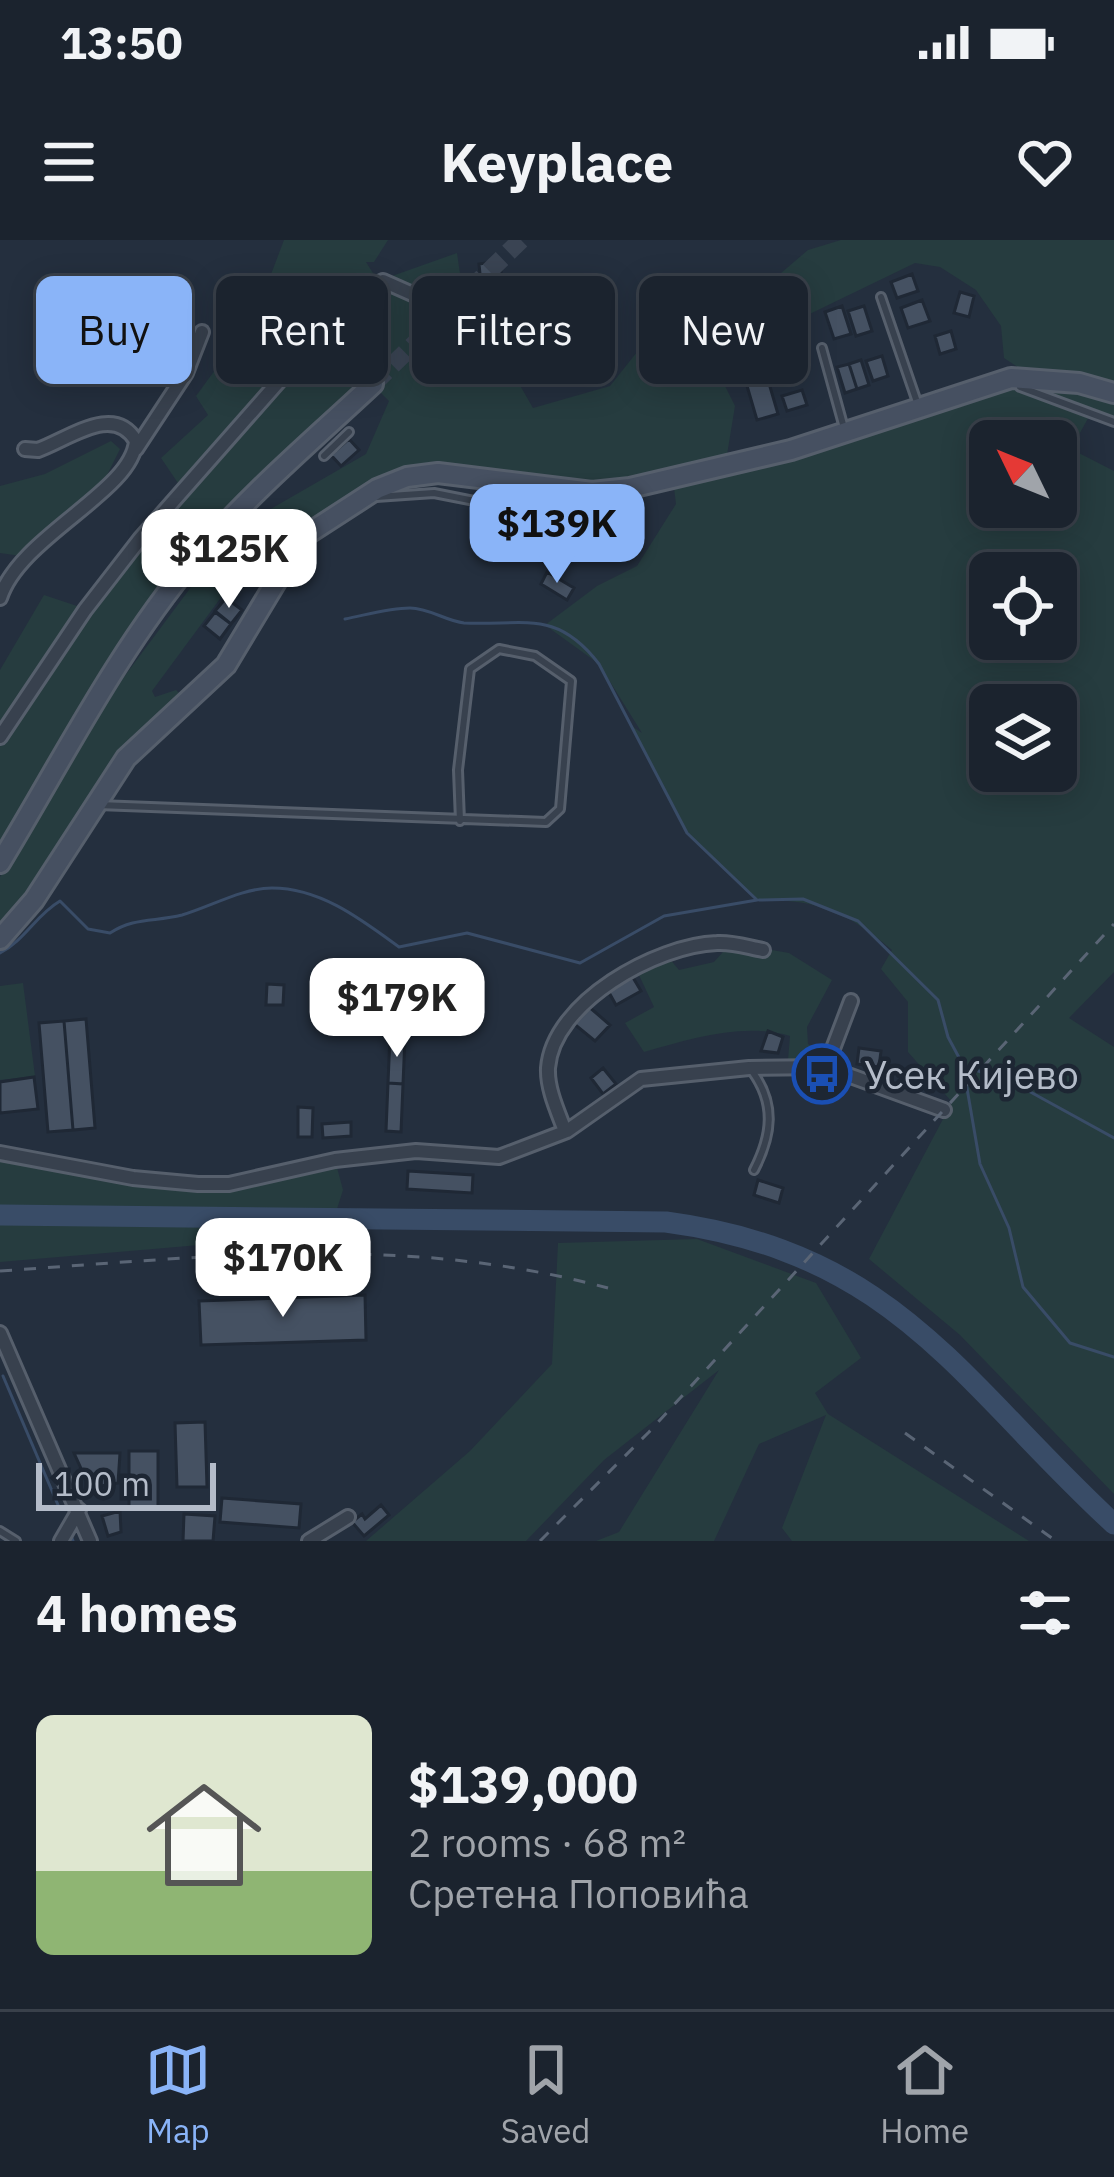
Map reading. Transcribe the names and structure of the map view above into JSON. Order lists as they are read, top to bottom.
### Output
{
  "places": {
    "bus stop": ["Усек Кијево"]
  },
  "scale_bar": "100 m",
  "north": "top left",
  "page": {
    "status": "13:50",
    "header": "Keyplace",
    "chip": [
      "Buy",
      "Rent",
      "Filters",
      "New"
    ],
    "price": [
      "$139K",
      "$125K",
      "$179K",
      "$170K"
    ],
    "scale": "100 m",
    "heading": "4 homes",
    "list": [
      {
        "name": "$139,000",
        "note": "2 rooms · 68 m² · Сретена Поповића"
      }
    ],
    "tabs": ["Map", "Saved", "Home"]
  }
}
